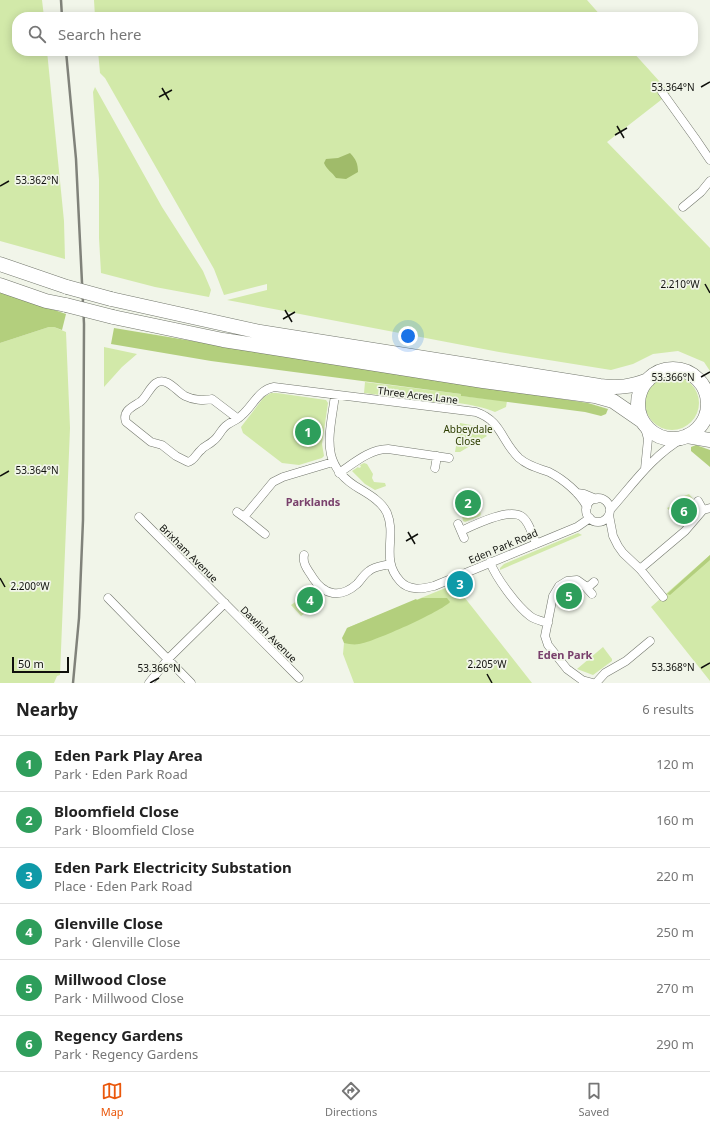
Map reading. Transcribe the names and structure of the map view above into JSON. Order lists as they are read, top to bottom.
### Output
{
  "streets": {
    "street": [
      "Three Acres Lane",
      "Eden Park Road",
      "Brixham Avenue",
      "Dawlish Avenue"
    ]
  },
  "crossings": [
    ["Three Acres Lane", "Eden Park Road"],
    ["Brixham Avenue", "Dawlish Avenue"]
  ],
  "districts": ["Parklands", "Eden Park"],
  "parks": ["Abbeydale Close"],
  "scale_bar": "50 m",
  "page": {
    "search": "Search here",
    "pins": [
      "1",
      "2",
      "6",
      "3",
      "5",
      "4"
    ],
    "scale": "50 m",
    "heading": ["Nearby", "6 results"],
    "list": [
      {
        "mark": "1",
        "name": "Eden Park Play Area",
        "note": "Park · Eden Park Road",
        "value": "120 m"
      },
      {
        "mark": "2",
        "name": "Bloomfield Close",
        "note": "Park · Bloomfield Close",
        "value": "160 m"
      },
      {
        "mark": "3",
        "name": "Eden Park Electricity Substation",
        "note": "Place · Eden Park Road",
        "value": "220 m"
      },
      {
        "mark": "4",
        "name": "Glenville Close",
        "note": "Park · Glenville Close",
        "value": "250 m"
      },
      {
        "mark": "5",
        "name": "Millwood Close",
        "note": "Park · Millwood Close",
        "value": "270 m"
      },
      {
        "mark": "6",
        "name": "Regency Gardens",
        "note": "Park · Regency Gardens",
        "value": "290 m"
      }
    ],
    "nav": ["Map", "Directions", "Saved"]
  },
  "coordinates": [
    "53.364°N",
    "53.362°N",
    "2.210°W",
    "53.366°N",
    "2.200°W",
    "2.205°W",
    "53.368°N"
  ]
}
